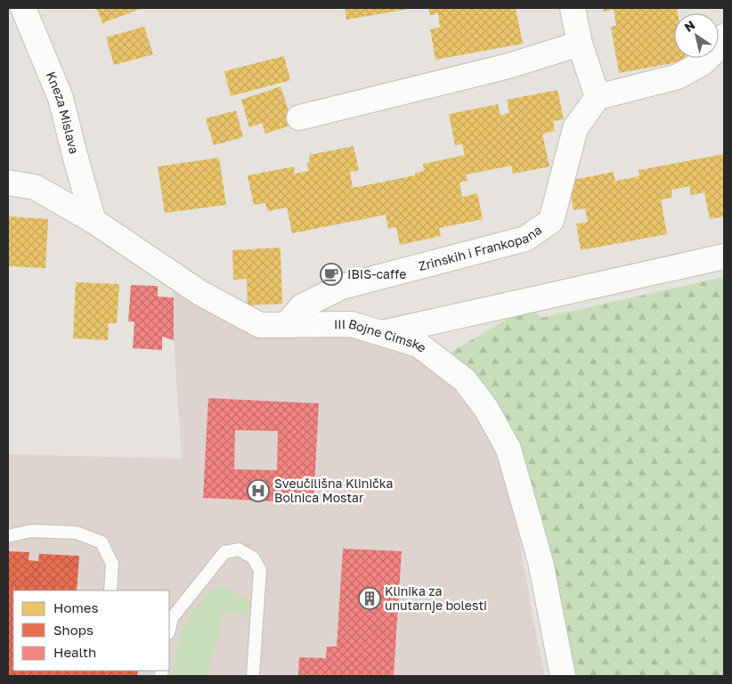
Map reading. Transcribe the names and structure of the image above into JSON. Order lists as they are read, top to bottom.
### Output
{
  "streets": {
    "street": ["Kneza Mislava", "Zrinskih i Frankopana", "III Bojne Cimske"]
  },
  "crossings": [
    ["Kneza Mislava", "III Bojne Cimske"],
    ["Zrinskih i Frankopana", "III Bojne Cimske"]
  ],
  "places": {
    "cafe": ["IBIS-caffe"],
    "hospital": ["Sveučilišna Klinička Bolnica Mostar"],
    "building": ["Klinika za unutarnje bolesti"]
  },
  "legend": ["Homes", "Shops", "Health"],
  "north": "top left"
}
